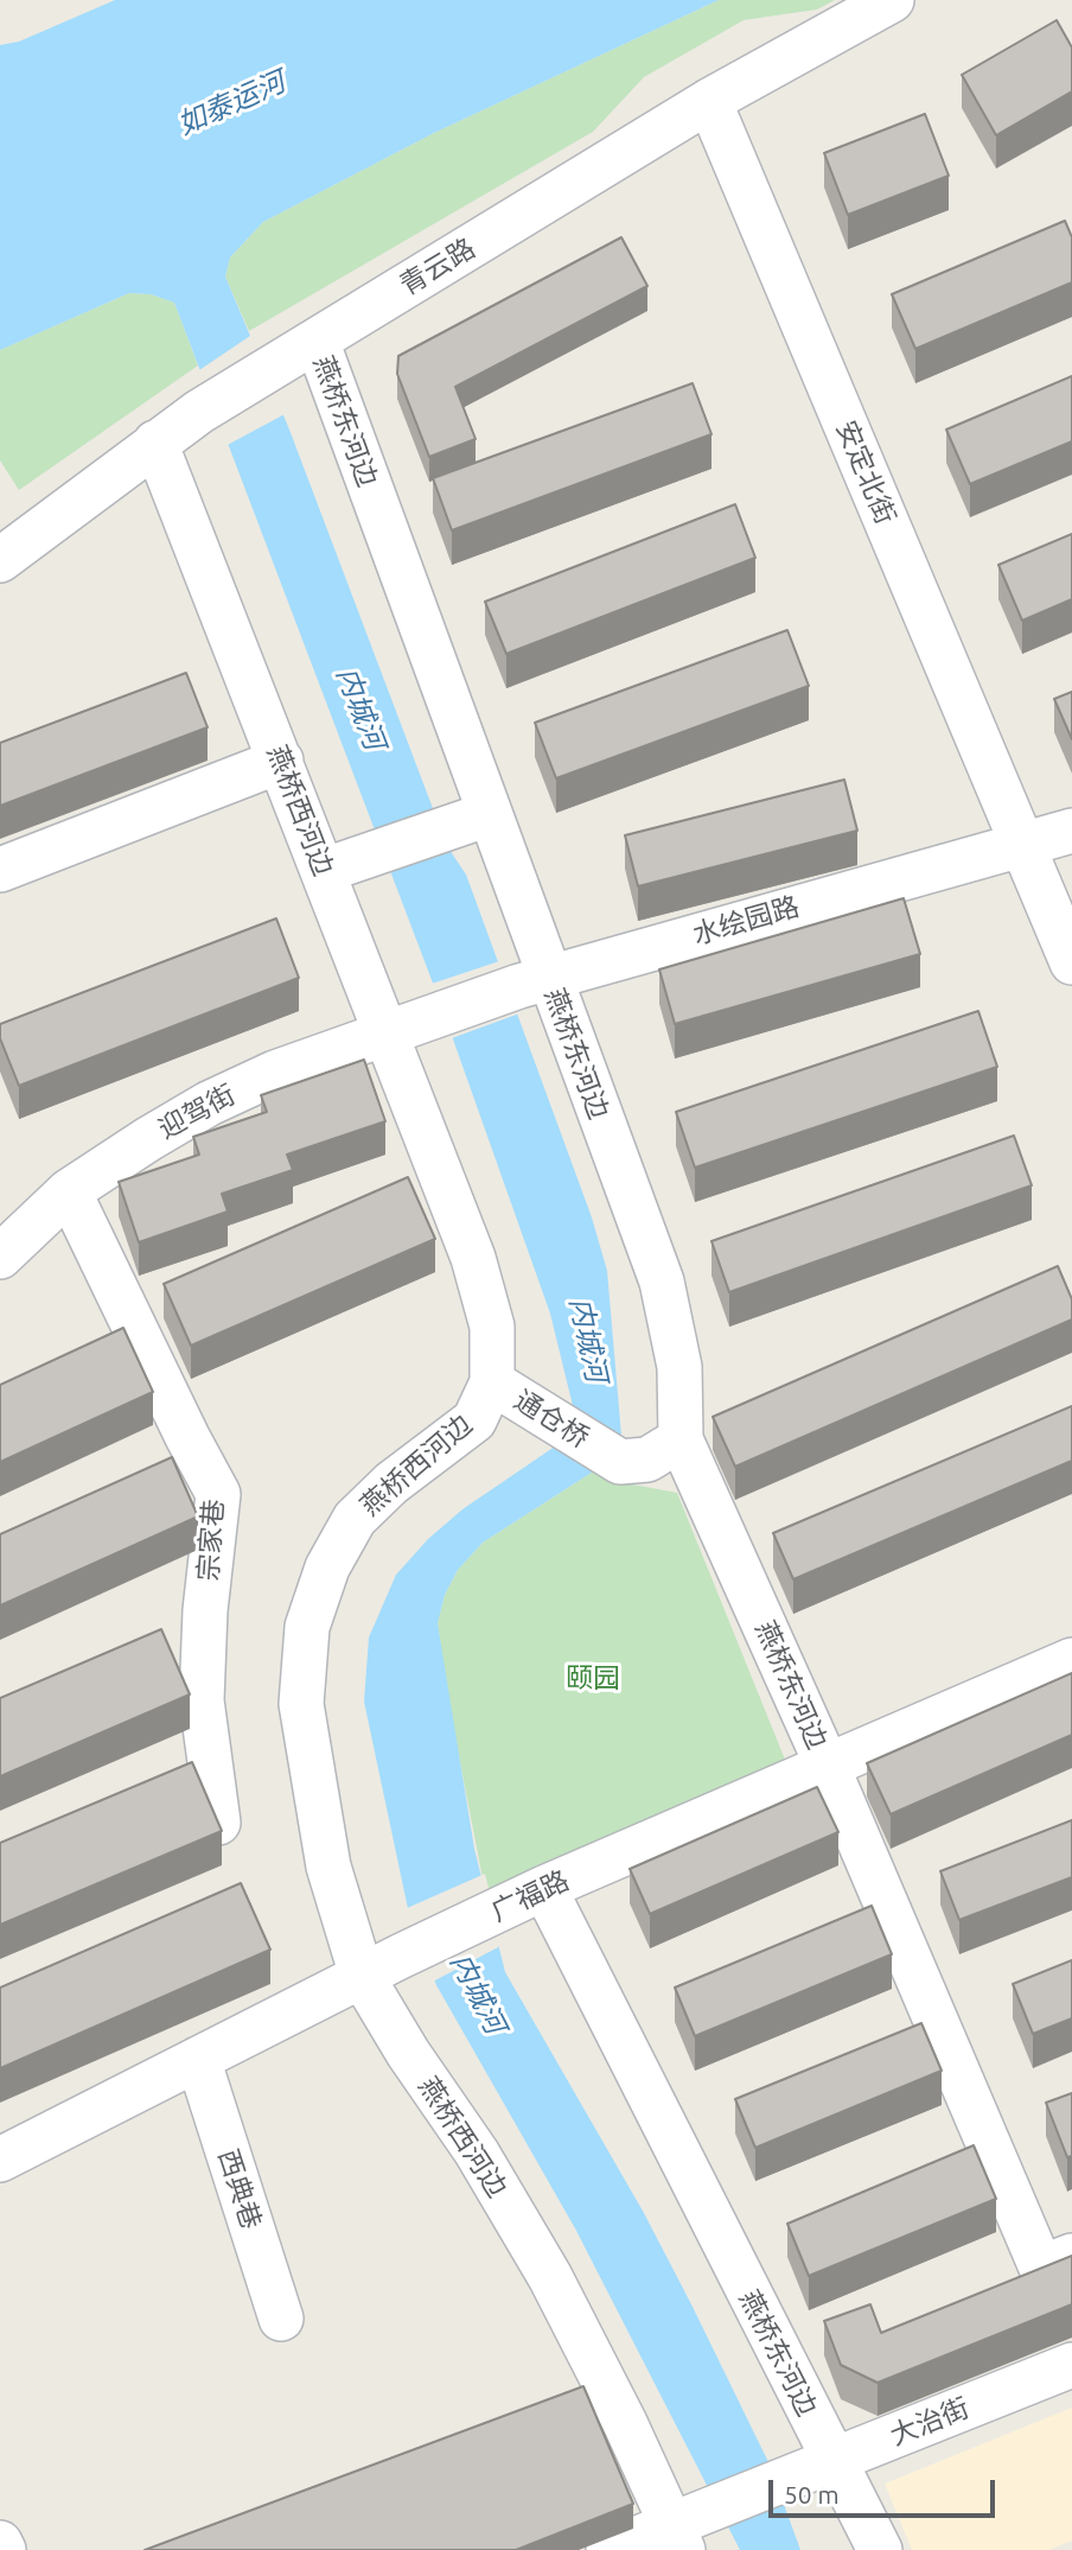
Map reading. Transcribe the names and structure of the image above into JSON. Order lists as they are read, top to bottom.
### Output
{
  "streets": {
    "street": [
      "青云路",
      "燕桥东河边",
      "安定北街",
      "燕桥西河边",
      "水绘园路",
      "迎驾街",
      "通仓桥",
      "宗家巷",
      "广福路",
      "西典巷",
      "大治街"
    ]
  },
  "crossings": [
    ["青云路", "燕桥东河边"],
    ["青云路", "安定北街"],
    ["青云路", "燕桥西河边"],
    ["燕桥东河边", "水绘园路"],
    ["燕桥东河边", "通仓桥"],
    ["燕桥东河边", "广福路"],
    ["燕桥东河边", "大治街"],
    ["安定北街", "水绘园路"],
    ["燕桥西河边", "水绘园路"],
    ["燕桥西河边", "迎驾街"],
    ["燕桥西河边", "通仓桥"],
    ["燕桥西河边", "广福路"],
    ["燕桥西河边", "大治街"],
    ["水绘园路", "迎驾街"],
    ["迎驾街", "宗家巷"],
    ["广福路", "西典巷"]
  ],
  "water": ["如泰运河", "内城河"],
  "parks": ["颐园"],
  "scale_bar": "50 m"
}
